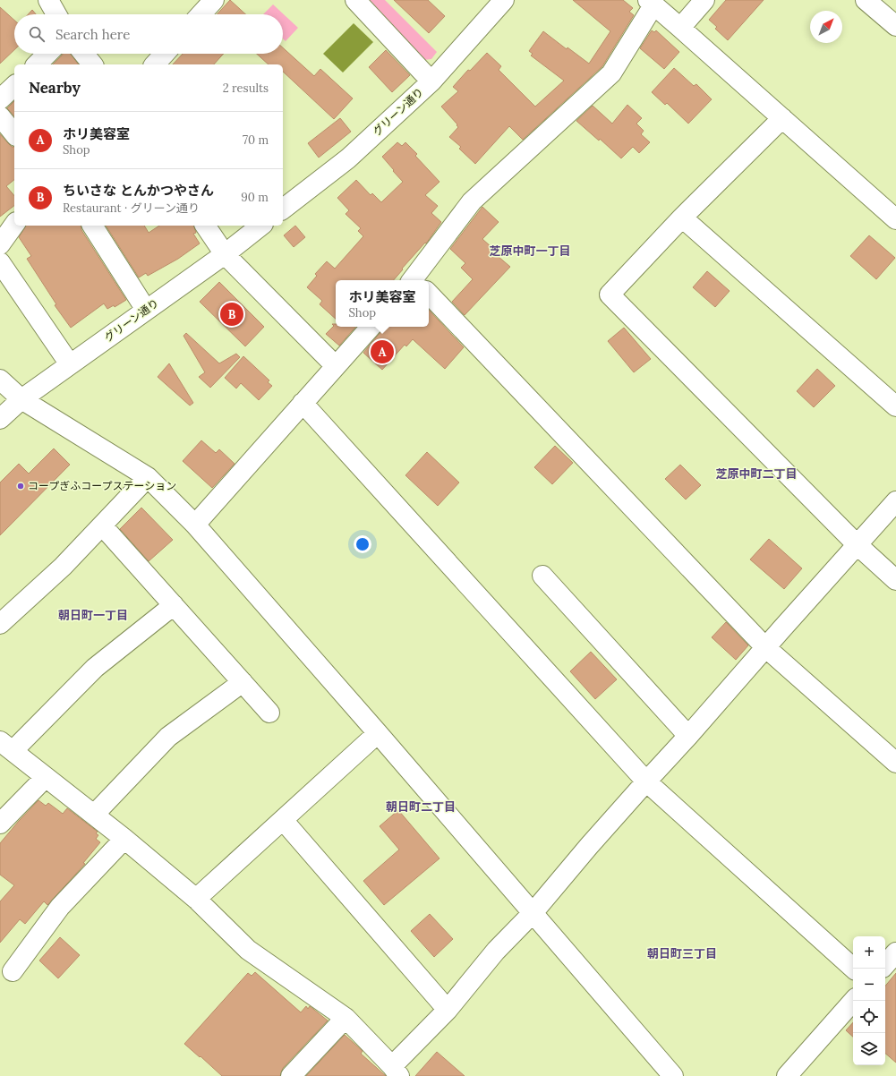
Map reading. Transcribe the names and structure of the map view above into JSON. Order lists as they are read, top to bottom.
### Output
{
  "streets": {
    "street": ["グリーン通り"]
  },
  "districts": [
    "芝原中町一丁目",
    "芝原中町二丁目",
    "朝日町一丁目",
    "朝日町二丁目",
    "朝日町三丁目"
  ],
  "places": ["コープぎふコープステーション"],
  "north": "top right",
  "page": {
    "search": "Search here",
    "heading": ["Nearby", "2 results"],
    "list": [
      {
        "mark": "A",
        "name": "ホリ美容室",
        "note": "Shop",
        "value": "70 m"
      },
      {
        "mark": "B",
        "name": "ちいさな とんかつやさん",
        "note": "Restaurant · グリーン通り",
        "value": "90 m"
      }
    ],
    "popup": ["ホリ美容室", "Shop"],
    "pins": ["B", "A"],
    "map_buttons": ["+", "−"]
  }
}
